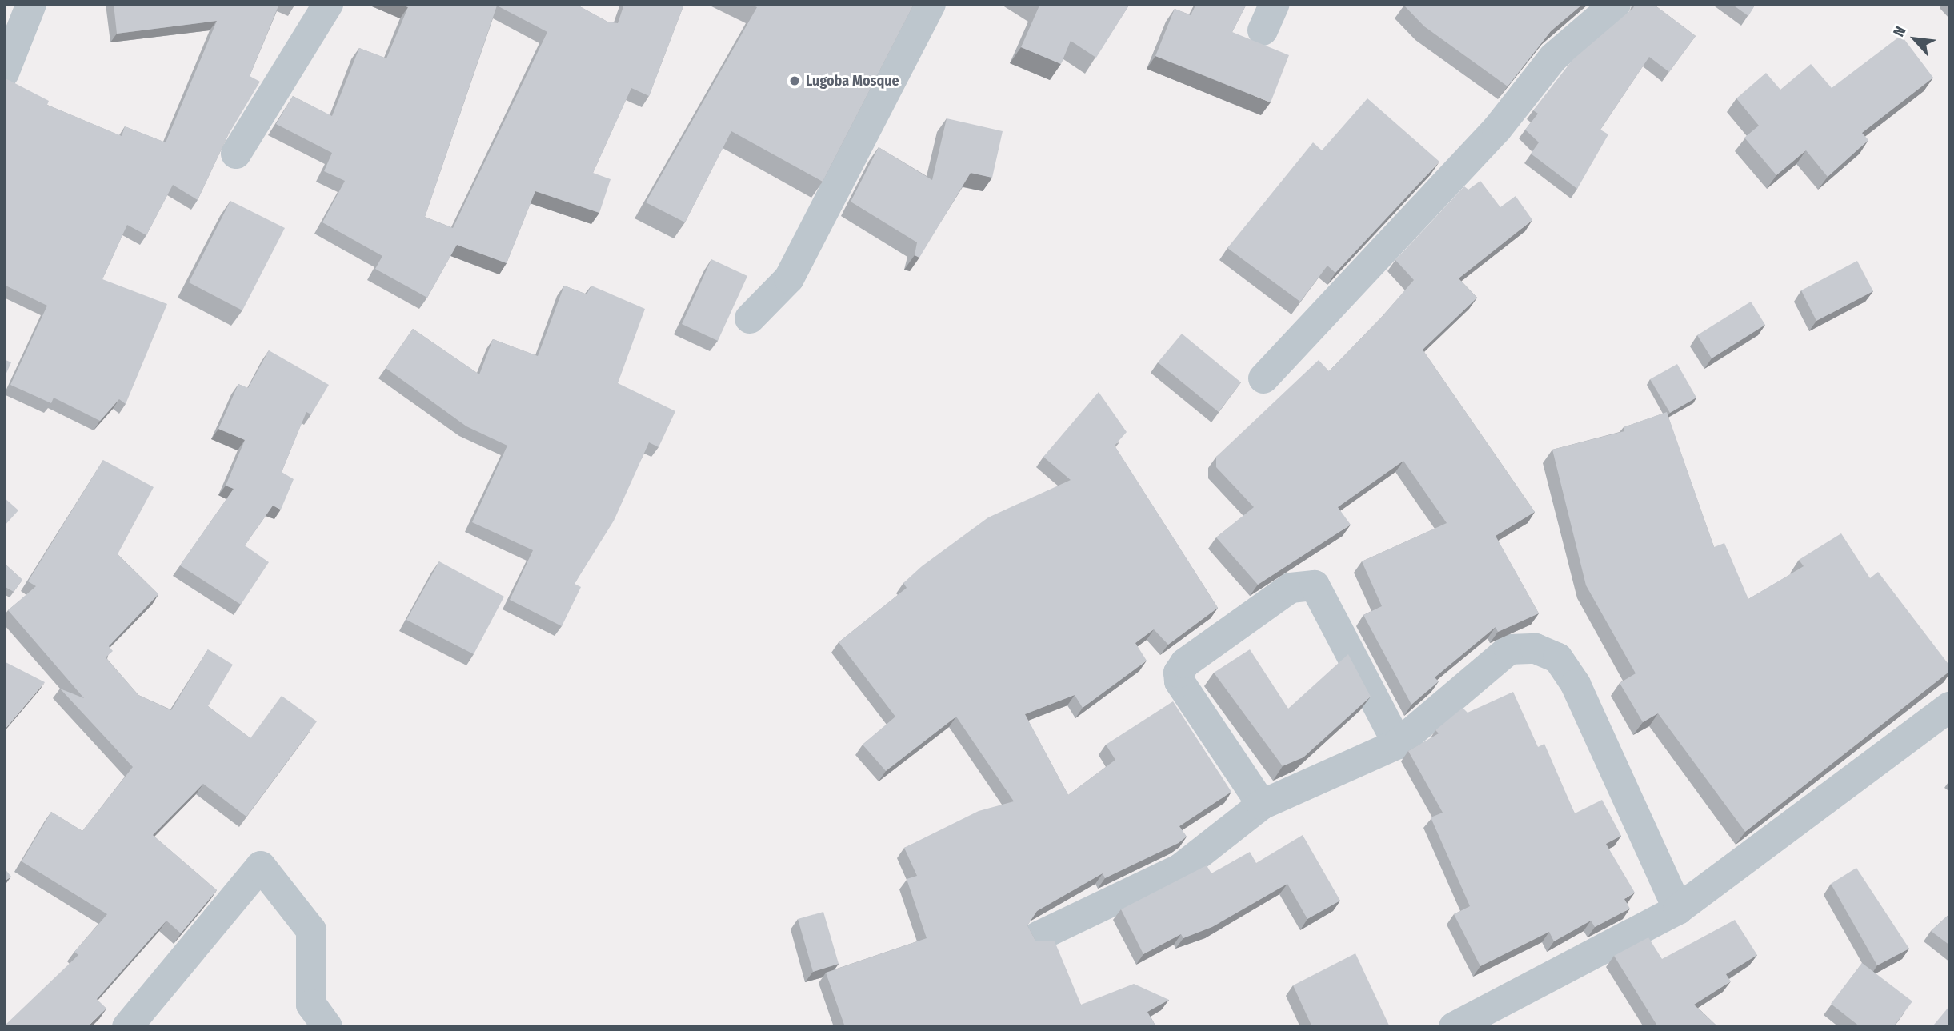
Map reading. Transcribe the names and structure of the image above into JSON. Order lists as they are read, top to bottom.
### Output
{
  "places": ["Lugoba Mosque"],
  "north": "top left"
}
